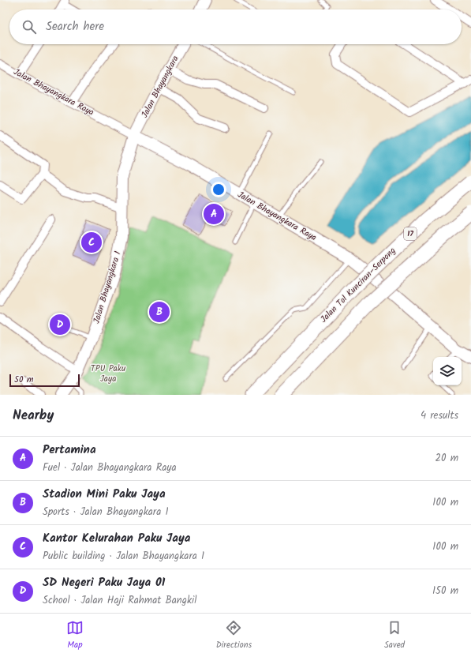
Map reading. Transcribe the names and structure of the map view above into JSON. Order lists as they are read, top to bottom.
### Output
{
  "streets": {
    "highway": ["17", "Jalan Tol Kunciran–Serpong"],
    "street": ["Jalan Bhayangkara", "Jalan Bhayangkara Raya", "Jalan Bhayangkara 1"]
  },
  "crossings": [
    ["Jalan Bhayangkara", "Jalan Bhayangkara Raya"],
    ["Jalan Bhayangkara", "Jalan Bhayangkara 1"],
    ["Jalan Bhayangkara Raya", "Jalan Bhayangkara 1"]
  ],
  "parks": ["TPU Paku Jaya"],
  "scale_bar": "50 m",
  "page": {
    "search": "Search here",
    "pins": [
      "A",
      "C",
      "B",
      "D"
    ],
    "scale": "50 m",
    "heading": ["Nearby", "4 results"],
    "list": [
      {
        "mark": "A",
        "name": "Pertamina",
        "note": "Fuel · Jalan Bhayangkara Raya",
        "value": "20 m"
      },
      {
        "mark": "B",
        "name": "Stadion Mini Paku Jaya",
        "note": "Sports · Jalan Bhayangkara 1",
        "value": "100 m"
      },
      {
        "mark": "C",
        "name": "Kantor Kelurahan Paku Jaya",
        "note": "Public building · Jalan Bhayangkara 1",
        "value": "100 m"
      },
      {
        "mark": "D",
        "name": "SD Negeri Paku Jaya 01",
        "note": "School · Jalan Haji Rahmat Bangkil",
        "value": "150 m"
      }
    ],
    "nav": ["Map", "Directions", "Saved"]
  }
}
